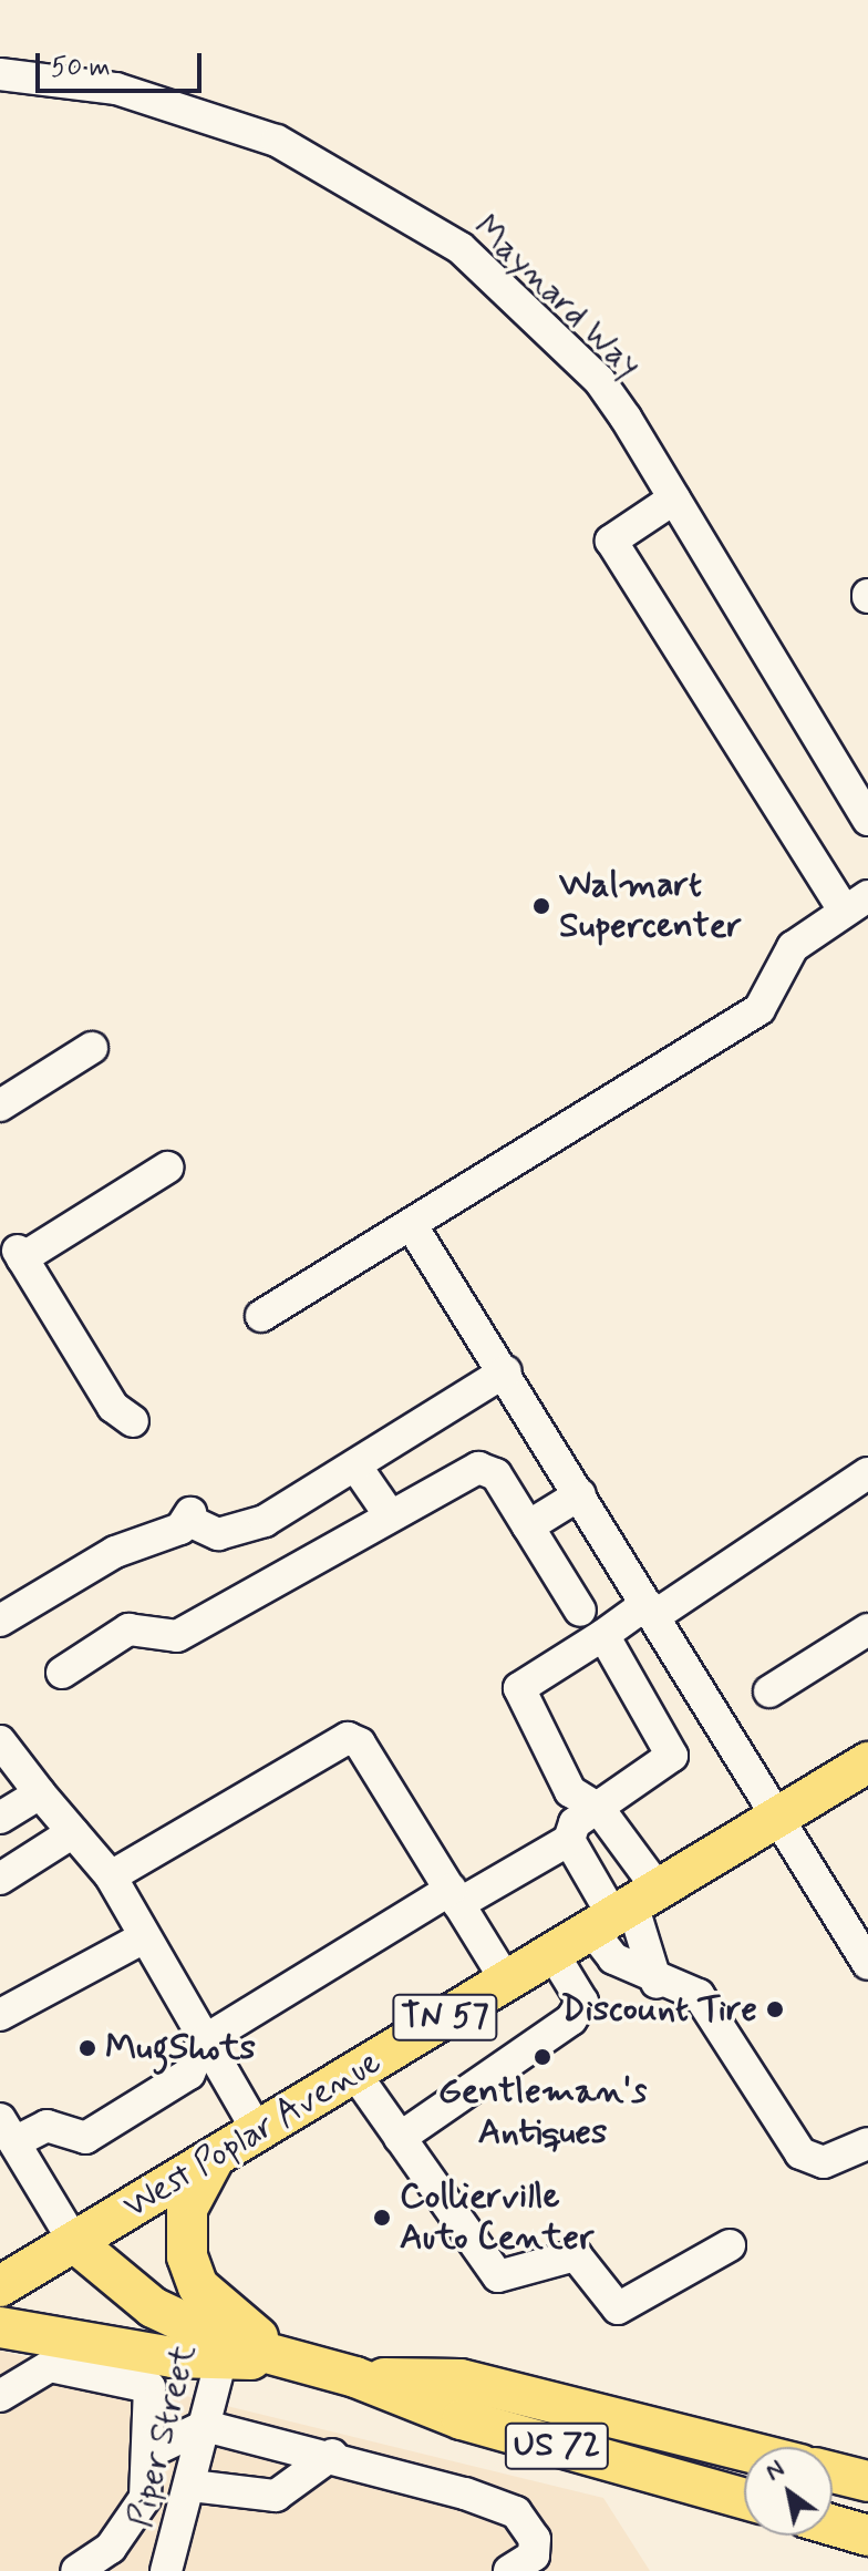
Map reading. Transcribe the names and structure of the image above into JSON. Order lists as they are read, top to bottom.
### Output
{
  "streets": {
    "main road": ["TN 57", "West Poplar Avenue", "US 72"],
    "street": ["Maynard Way", "Piper Street"]
  },
  "crossings": [
    ["West Poplar Avenue", "US 72"],
    ["Piper Street", "US 72"]
  ],
  "places": [
    "Walmart Supercenter",
    "Discount Tire",
    "MugShots",
    "Gentleman's Antiques",
    "Collierville Auto Center"
  ],
  "scale_bar": "50 m",
  "north": "top left"
}
